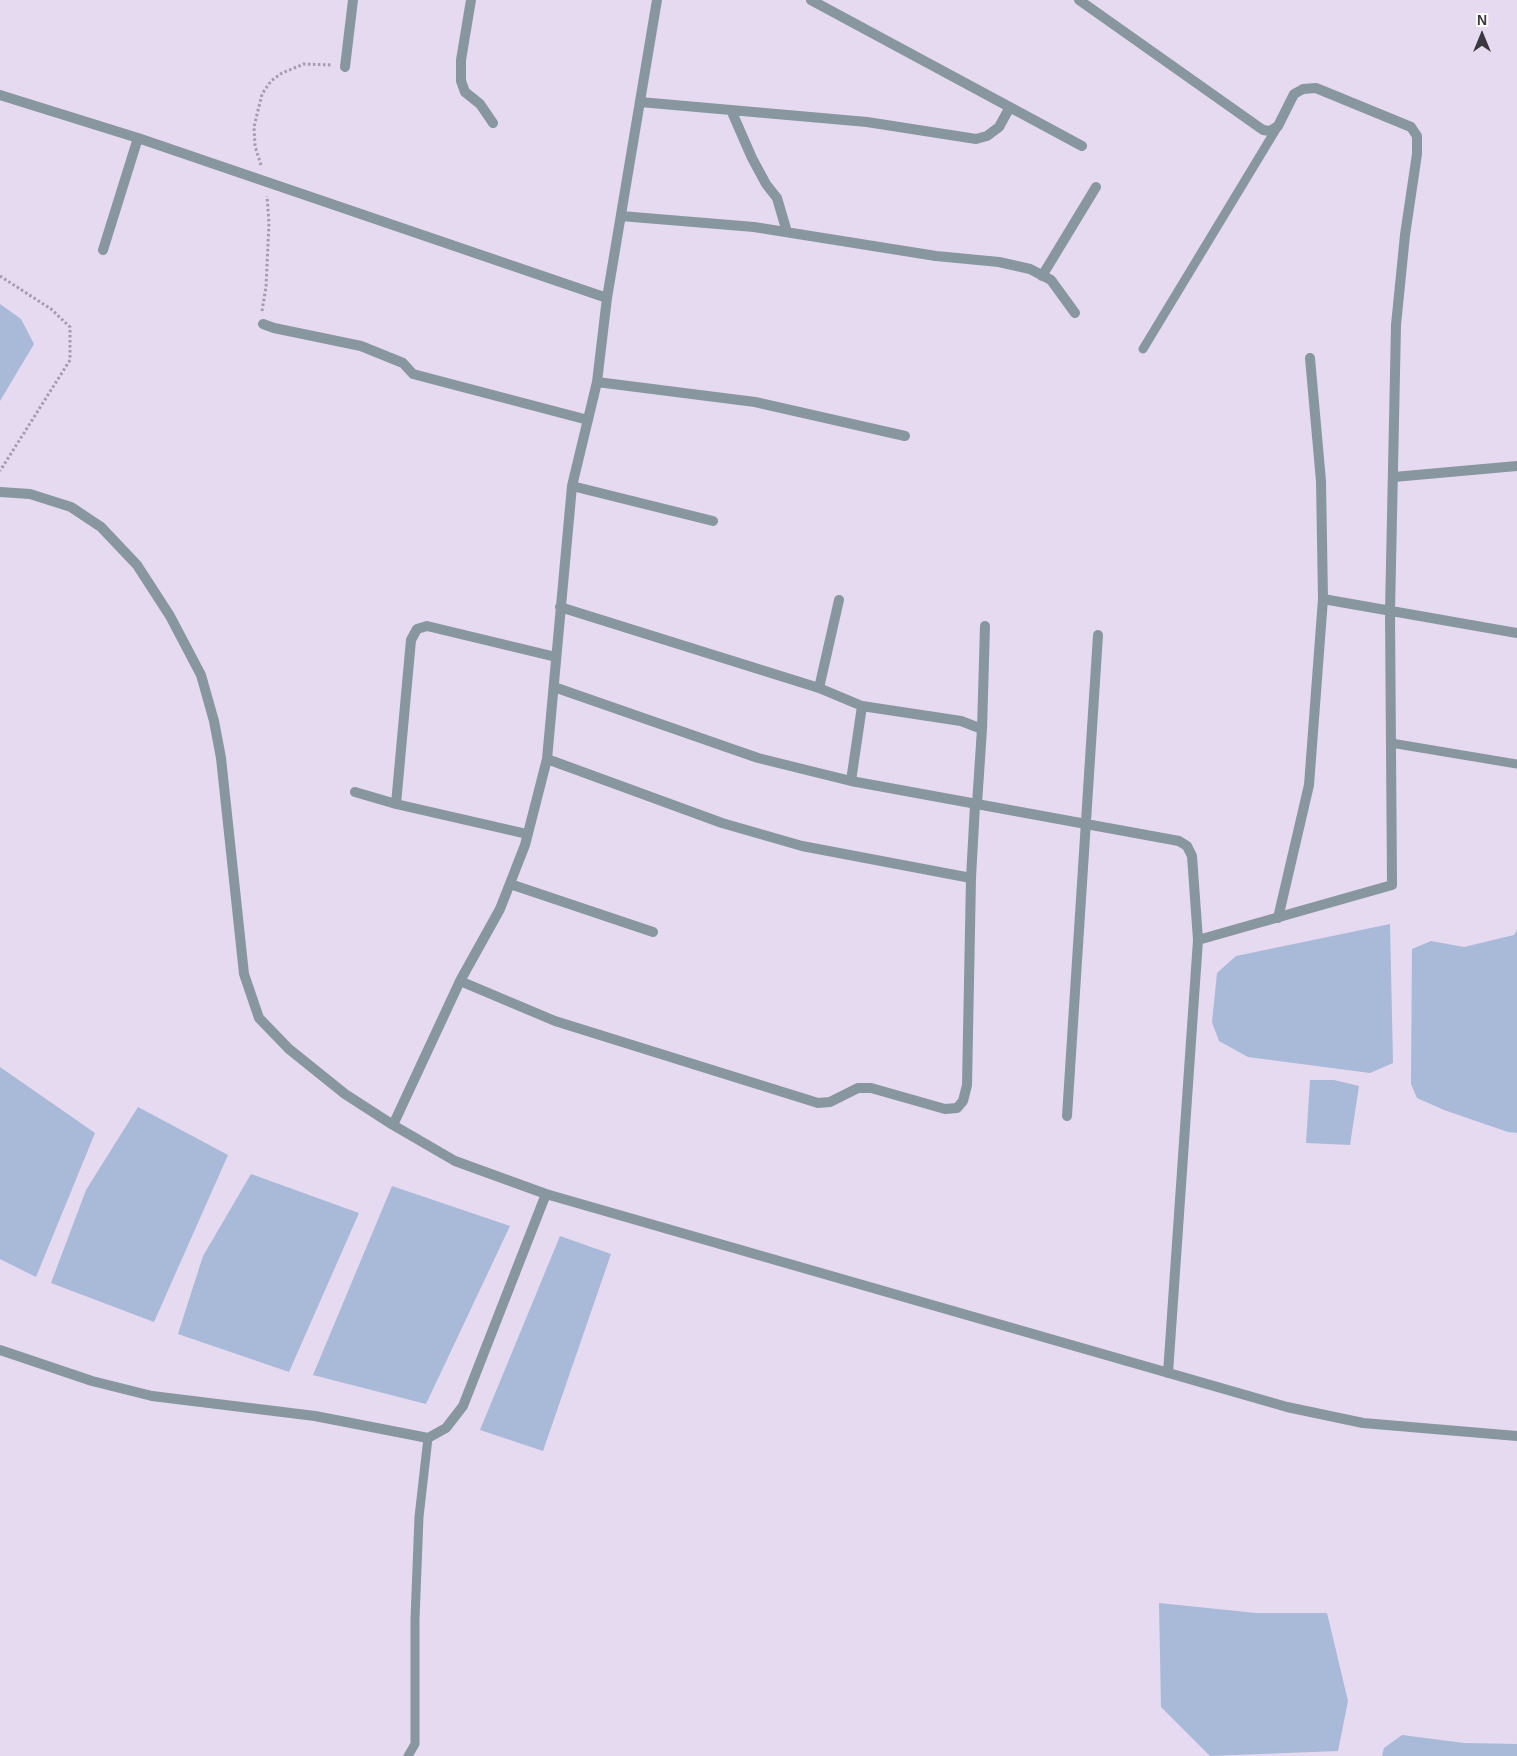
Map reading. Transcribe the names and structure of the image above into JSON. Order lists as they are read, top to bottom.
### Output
{
  "north": "top"
}
